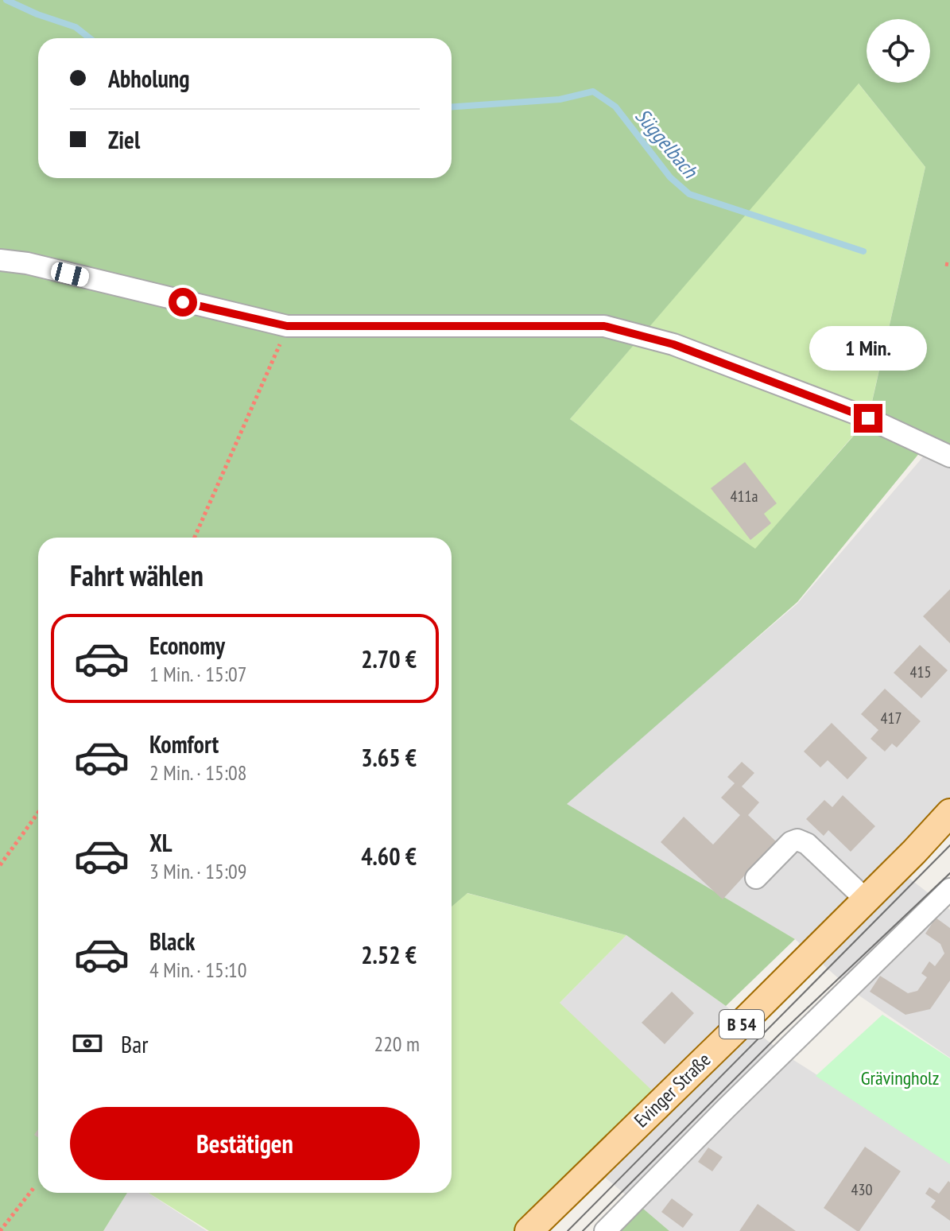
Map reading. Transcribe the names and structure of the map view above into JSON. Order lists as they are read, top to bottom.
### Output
{
  "streets": {
    "main road": ["B 54", "Evinger Straße"]
  },
  "water": ["Süggelbach"],
  "parks": ["Grävingholz"],
  "house_numbers": [
    "411a",
    "415",
    "417",
    "430"
  ],
  "page": {
    "banner": ["Abholung", "Ziel"],
    "bubble": "1 Min.",
    "heading": "Fahrt wählen",
    "list": [
      {
        "name": "Economy",
        "note": "1 Min. · 15:07",
        "value": "2.70 €"
      },
      {
        "name": "Komfort",
        "note": "2 Min. · 15:08",
        "value": "3.65 €"
      },
      {
        "name": "XL",
        "note": "3 Min. · 15:09",
        "value": "4.60 €"
      },
      {
        "name": "Black",
        "note": "4 Min. · 15:10",
        "value": "2.52 €"
      }
    ],
    "pay": ["Bar", "220 m"],
    "buttons": "Bestätigen"
  }
}
